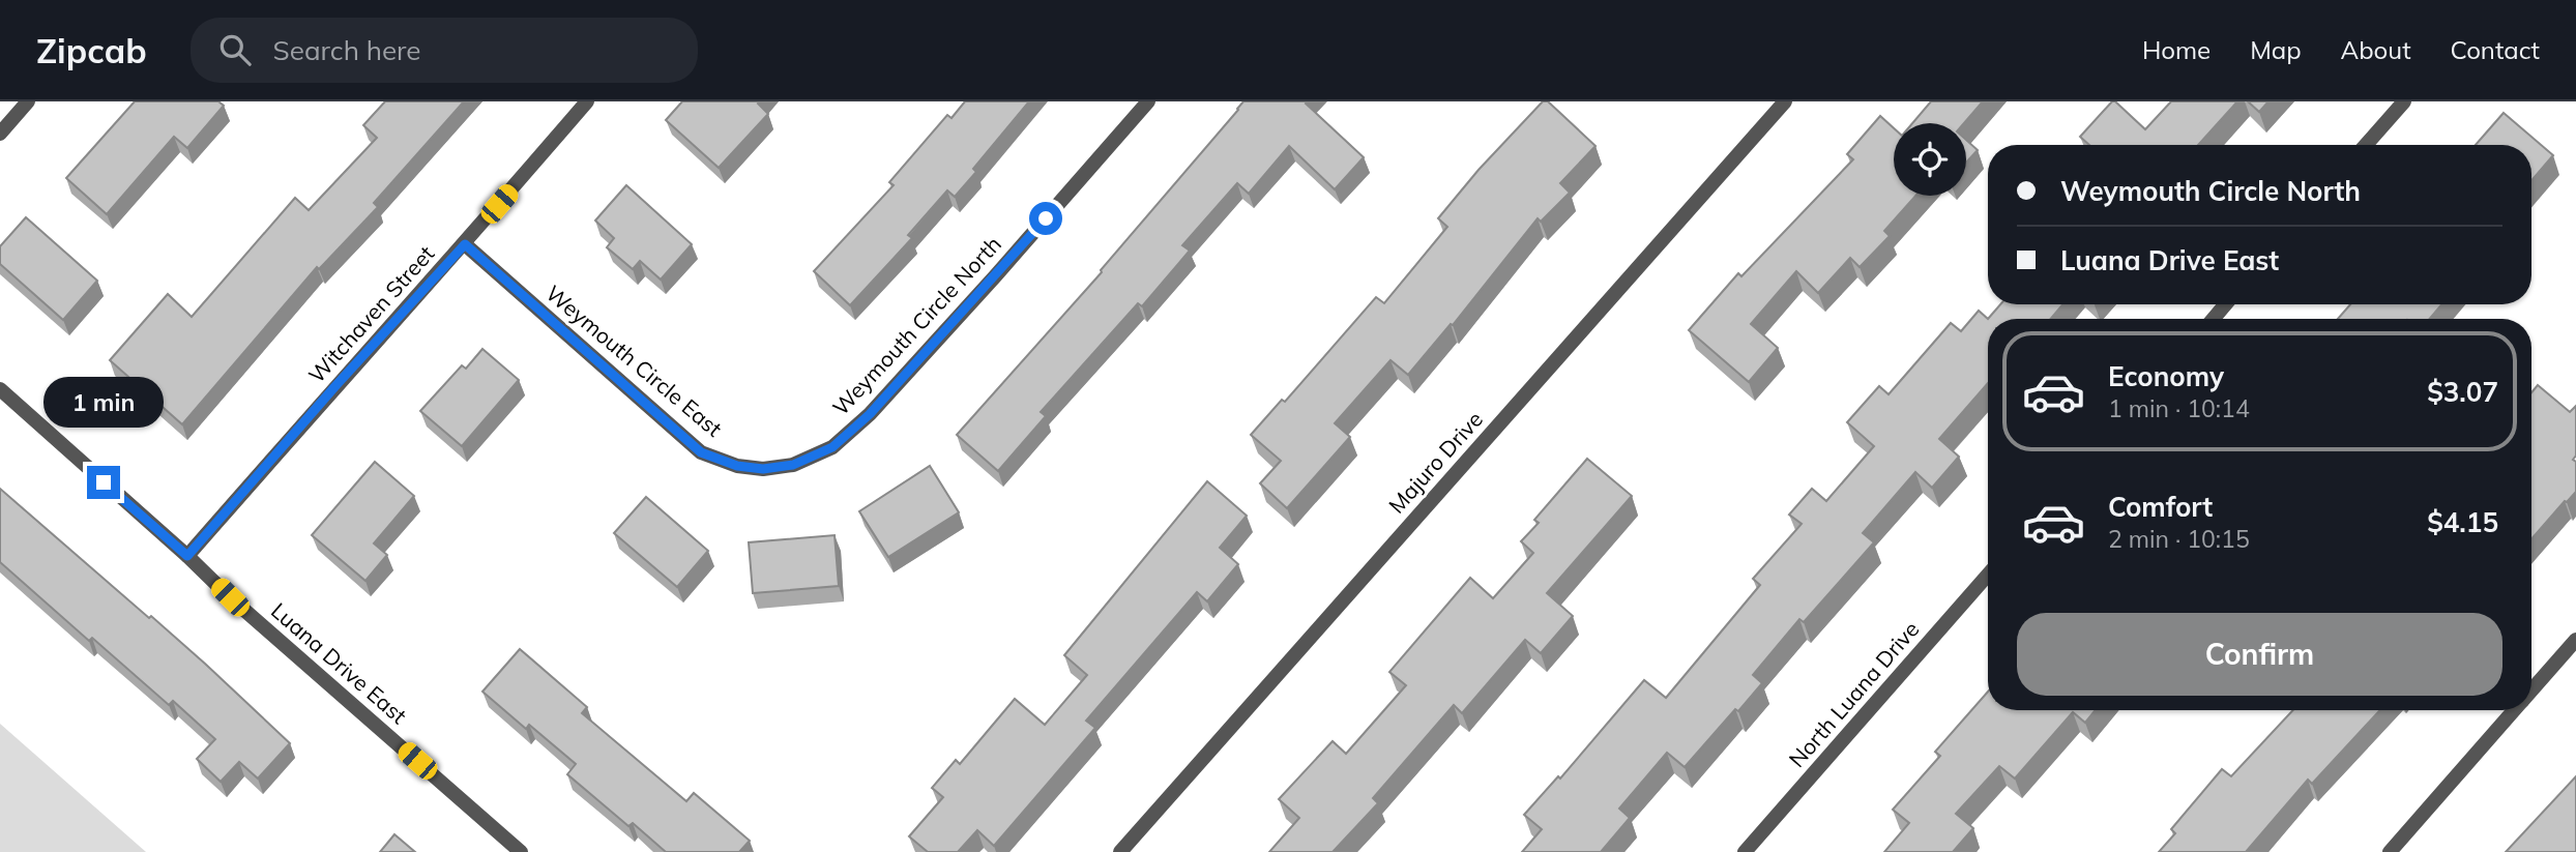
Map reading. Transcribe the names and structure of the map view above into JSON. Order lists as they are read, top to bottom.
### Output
{
  "streets": {
    "street": [
      "Witchaven Street",
      "Weymouth Circle North",
      "Weymouth Circle East",
      "Majuro Drive",
      "Luana Drive East",
      "North Luana Drive"
    ]
  },
  "crossings": [
    ["Witchaven Street", "Weymouth Circle East"],
    ["Witchaven Street", "Luana Drive East"],
    ["Weymouth Circle North", "Weymouth Circle East"]
  ],
  "page": {
    "header": "Zipcab",
    "search": "Search here",
    "nav": [
      "Home",
      "Map",
      "About",
      "Contact"
    ],
    "banner": ["Weymouth Circle North", "Luana Drive East"],
    "list": [
      {
        "name": "Economy",
        "note": "1 min · 10:14",
        "value": "$3.07"
      },
      {
        "name": "Comfort",
        "note": "2 min · 10:15",
        "value": "$4.15"
      }
    ],
    "bubble": "1 min",
    "buttons": "Confirm"
  }
}
